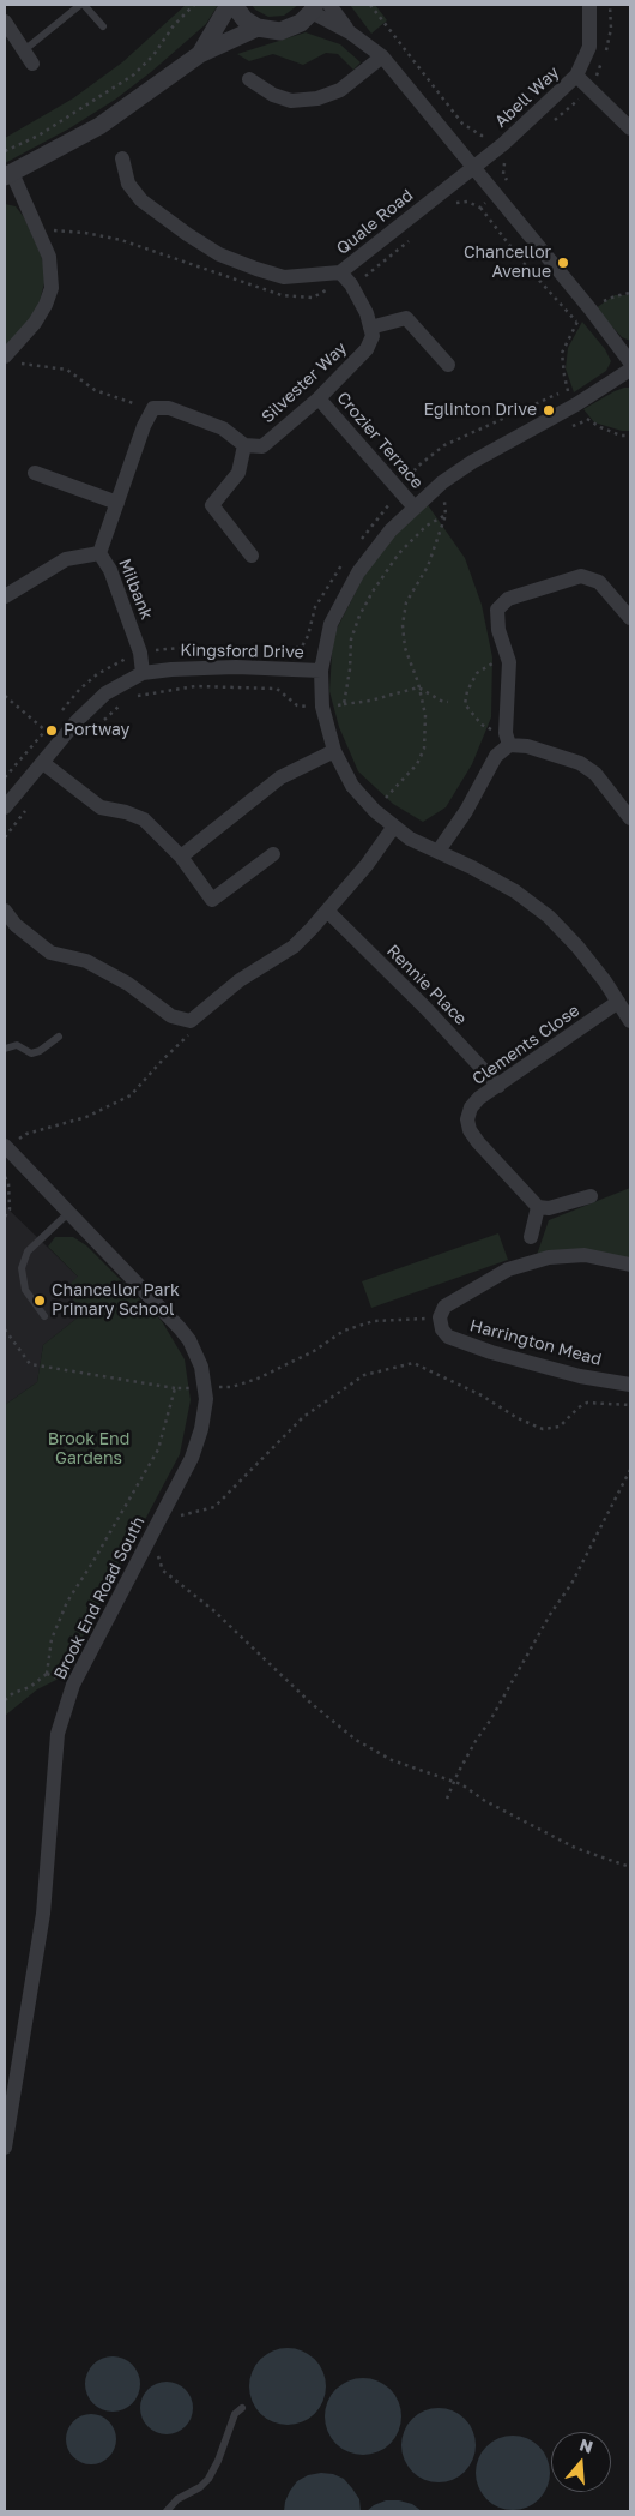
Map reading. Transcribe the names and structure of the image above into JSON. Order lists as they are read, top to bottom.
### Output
{
  "streets": {
    "street": [
      "Abell Way",
      "Quale Road",
      "Silvester Way",
      "Crozier Terrace",
      "Milbank",
      "Kingsford Drive",
      "Rennie Place",
      "Clements Close",
      "Harrington Mead",
      "Brook End Road South"
    ]
  },
  "crossings": [
    ["Abell Way", "Quale Road"],
    ["Silvester Way", "Crozier Terrace"],
    ["Milbank", "Kingsford Drive"],
    ["Rennie Place", "Clements Close"]
  ],
  "parks": ["Brook End Gardens"],
  "places": [
    "Chancellor Avenue",
    "Eglinton Drive",
    "Portway",
    "Chancellor Park Primary School"
  ],
  "north": "top"
}
